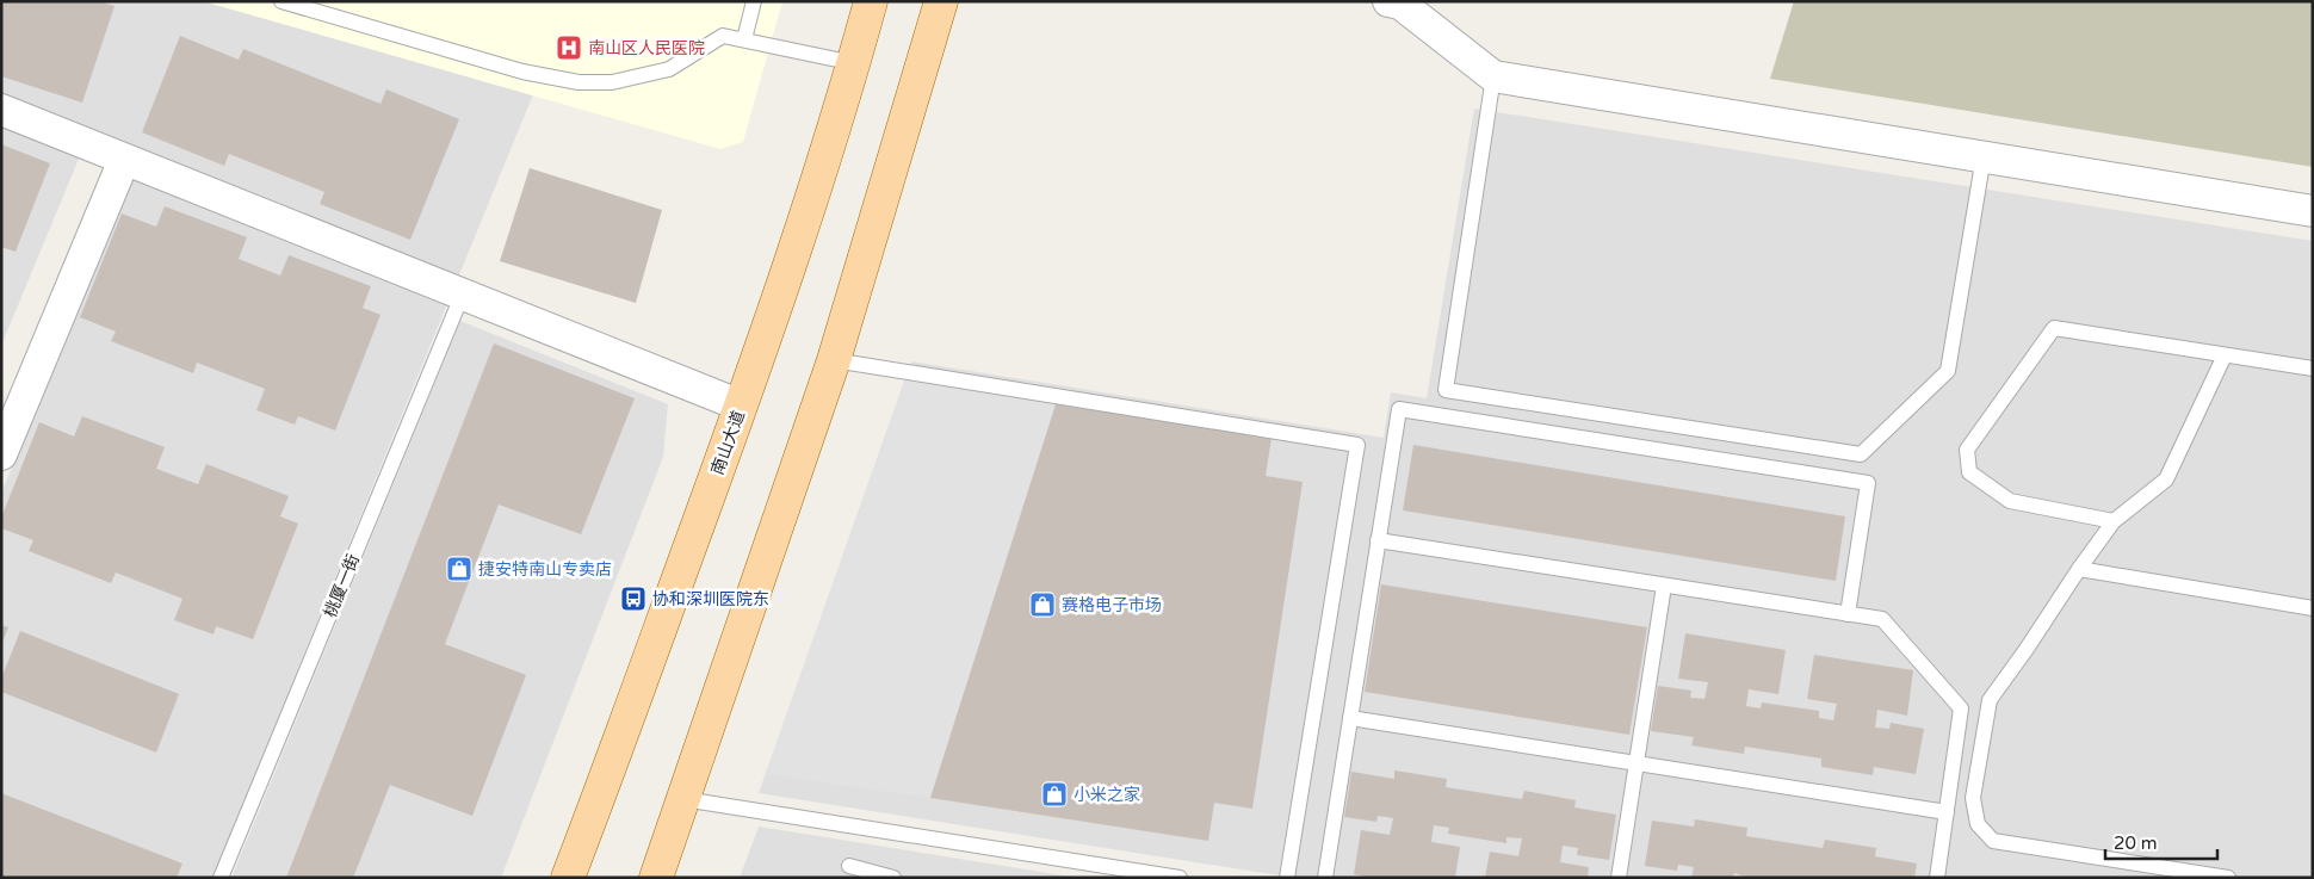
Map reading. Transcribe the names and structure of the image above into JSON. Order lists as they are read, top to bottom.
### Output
{
  "streets": {
    "main road": ["南山大道"],
    "lane": ["桃厦一街"]
  },
  "places": {
    "hospital": ["南山区人民医院"],
    "shop": ["捷安特南山专卖店", "赛格电子市场", "小米之家"],
    "bus stop": ["协和深圳医院东"]
  },
  "scale_bar": "20 m"
}
